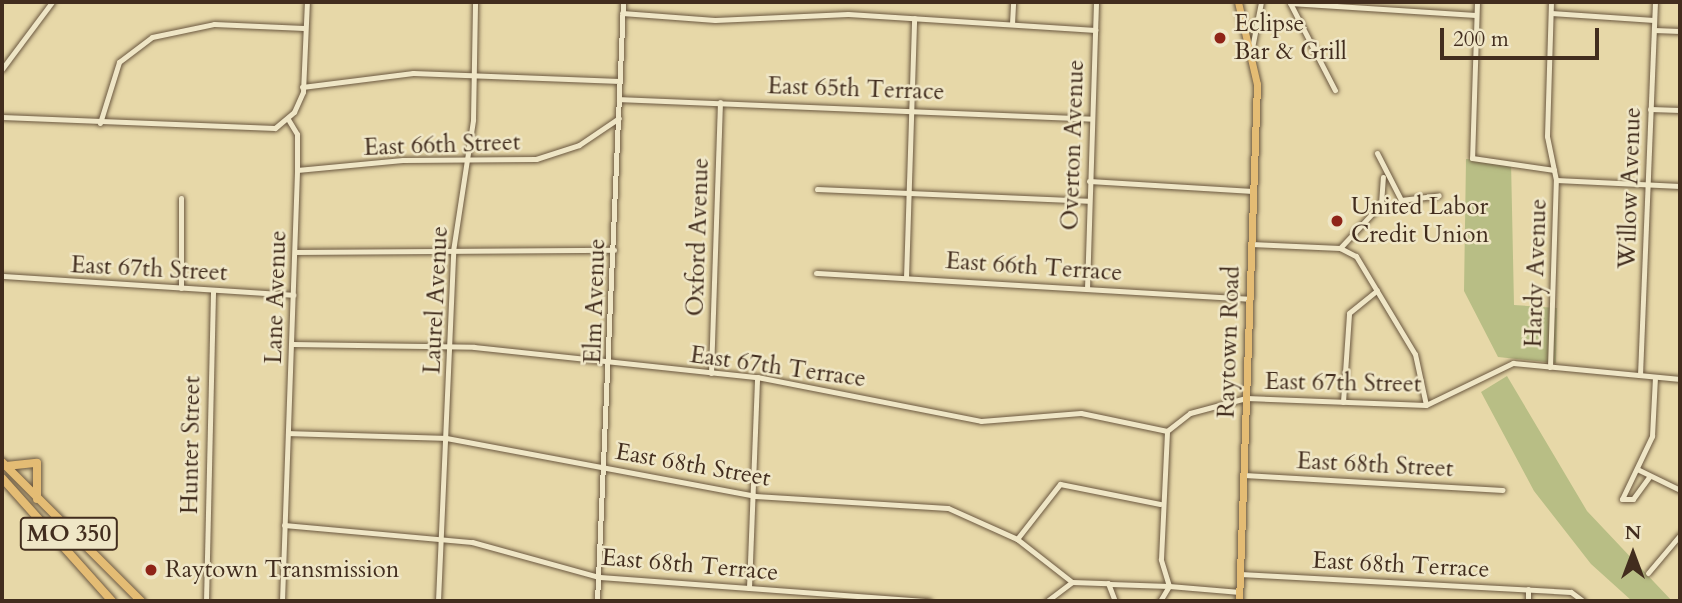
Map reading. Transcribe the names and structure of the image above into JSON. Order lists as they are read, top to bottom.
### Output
{
  "streets": {
    "highway": ["MO 350"],
    "main road": ["Raytown Road"],
    "street": [
      "East 65th Terrace",
      "East 66th Street",
      "Overton Avenue",
      "Willow Avenue",
      "Oxford Avenue",
      "East 66th Terrace",
      "East 67th Street",
      "Hardy Avenue",
      "Lane Avenue",
      "Laurel Avenue",
      "Elm Avenue",
      "East 67th Terrace",
      "Hunter Street",
      "East 68th Street",
      "East 68th Terrace"
    ]
  },
  "crossings": [
    ["East 65th Terrace", "Overton Avenue"],
    ["East 65th Terrace", "Oxford Avenue"],
    ["East 65th Terrace", "Elm Avenue"],
    ["East 66th Street", "Lane Avenue"],
    ["East 66th Street", "Laurel Avenue"],
    ["East 66th Street", "Elm Avenue"],
    ["Overton Avenue", "East 66th Terrace"],
    ["Willow Avenue", "East 67th Street"],
    ["Oxford Avenue", "East 67th Terrace"],
    ["East 66th Terrace", "Raytown Road"],
    ["East 67th Street", "Hardy Avenue"],
    ["East 67th Street", "Lane Avenue"],
    ["East 67th Street", "Raytown Road"],
    ["East 67th Street", "Hunter Street"],
    ["Lane Avenue", "East 67th Terrace"],
    ["Lane Avenue", "East 68th Street"],
    ["Lane Avenue", "East 68th Terrace"],
    ["Laurel Avenue", "East 67th Terrace"],
    ["Laurel Avenue", "East 68th Street"],
    ["Laurel Avenue", "East 68th Terrace"],
    ["Elm Avenue", "East 67th Terrace"],
    ["Elm Avenue", "East 68th Street"],
    ["Elm Avenue", "East 68th Terrace"],
    ["Raytown Road", "East 68th Street"],
    ["Raytown Road", "East 68th Terrace"]
  ],
  "places": ["Eclipse Bar & Grill", "United Labor Credit Union", "Raytown Transmission"],
  "scale_bar": "200 m",
  "north": "top"
}
